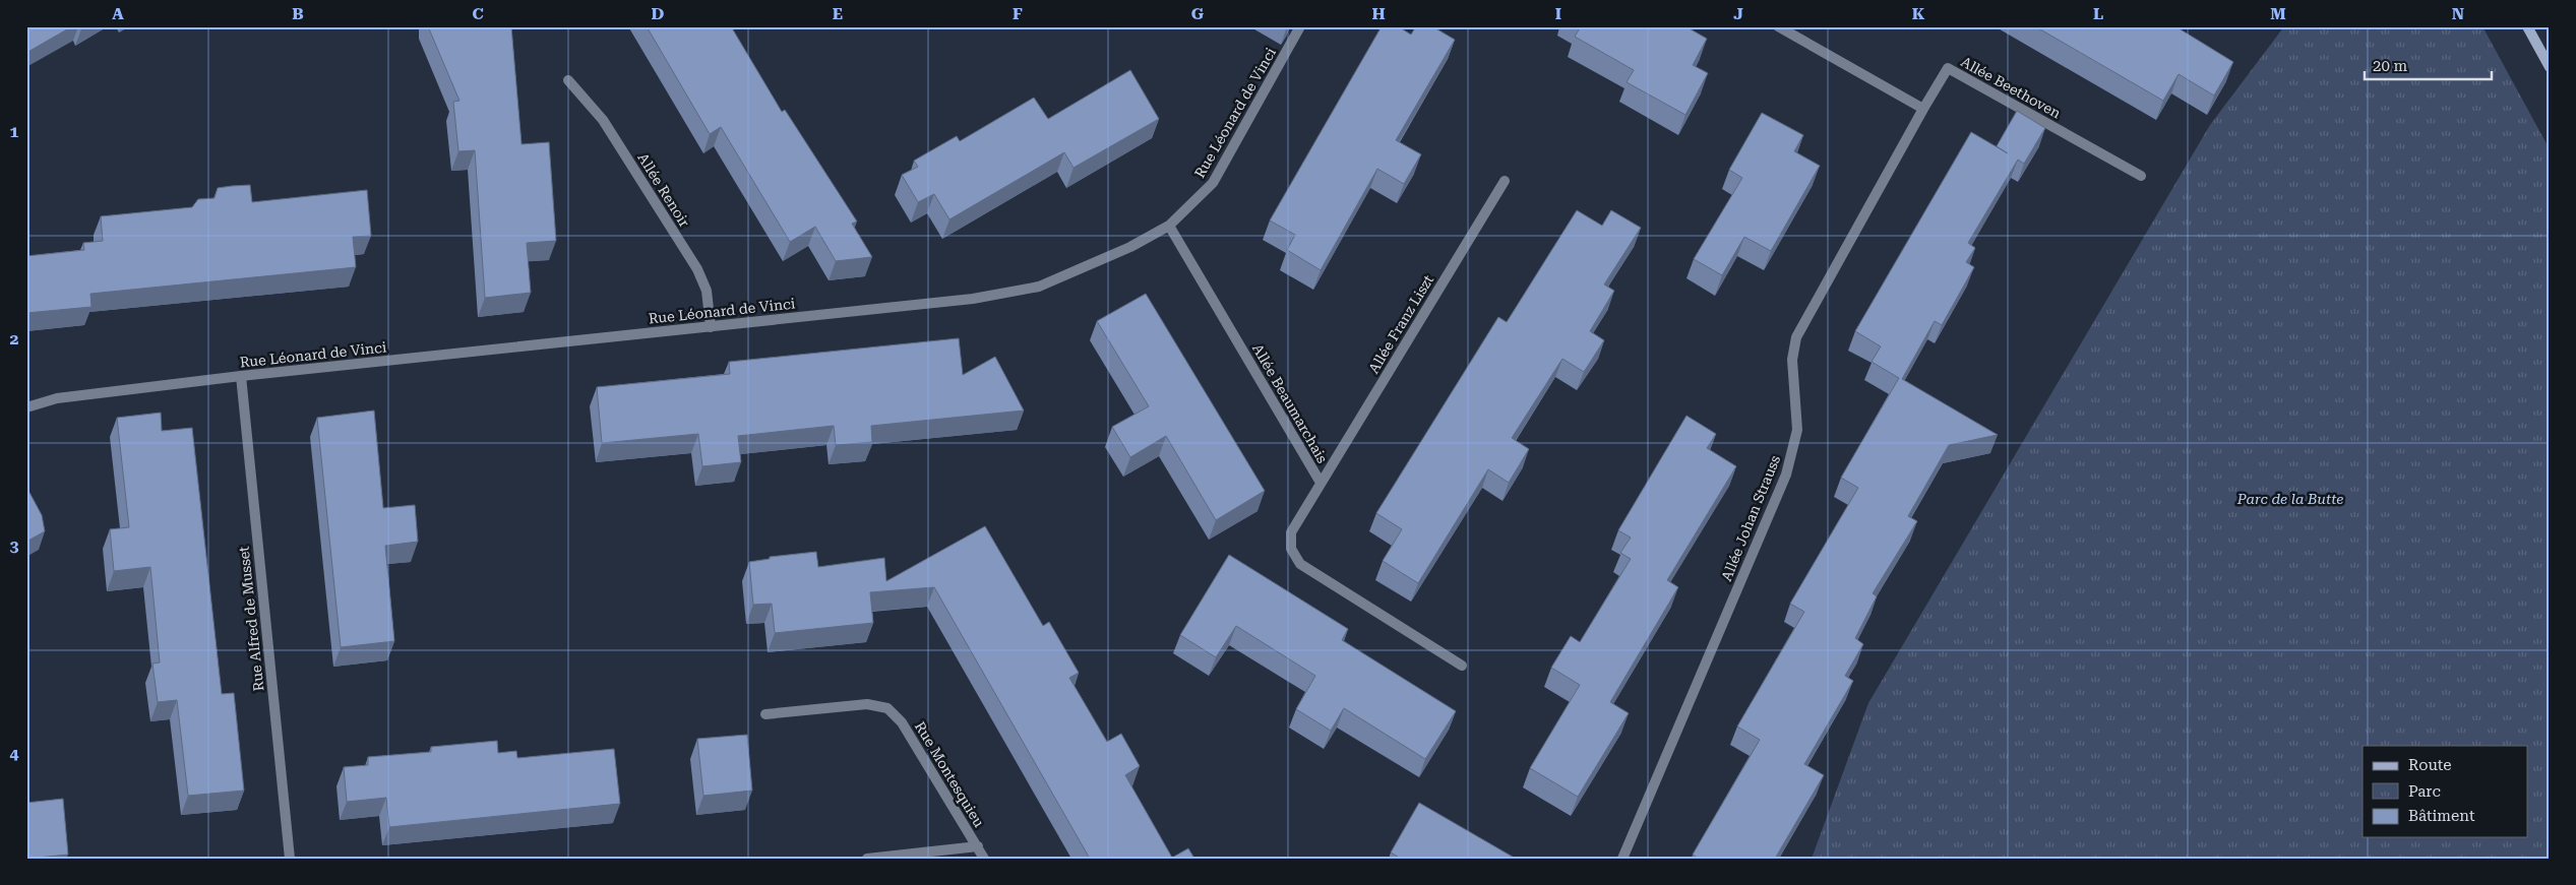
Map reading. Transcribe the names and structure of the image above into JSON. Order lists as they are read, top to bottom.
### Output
{
  "streets": {
    "street": [
      "Allée Beethoven",
      "Rue Léonard de Vinci",
      "Allée Renoir",
      "Allée Franz Liszt",
      "Allée Beaumarchais",
      "Allée Johan Strauss",
      "Rue Alfred de Musset",
      "Rue Montesquieu"
    ]
  },
  "crossings": [
    ["Allée Beethoven", "Allée Johan Strauss"],
    ["Rue Léonard de Vinci", "Allée Renoir"],
    ["Rue Léonard de Vinci", "Allée Beaumarchais"],
    ["Rue Léonard de Vinci", "Rue Alfred de Musset"],
    ["Allée Franz Liszt", "Allée Beaumarchais"]
  ],
  "parks": ["Parc de la Butte"],
  "legend": ["Route", "Parc", "Bâtiment"],
  "scale_bar": "20 m",
  "grid": {
    "columns": [
      "A",
      "B",
      "C",
      "D",
      "E",
      "F",
      "G",
      "H",
      "I",
      "J",
      "K",
      "L",
      "M",
      "N"
    ],
    "rows": [
      "1",
      "2",
      "3",
      "4"
    ]
  }
}
